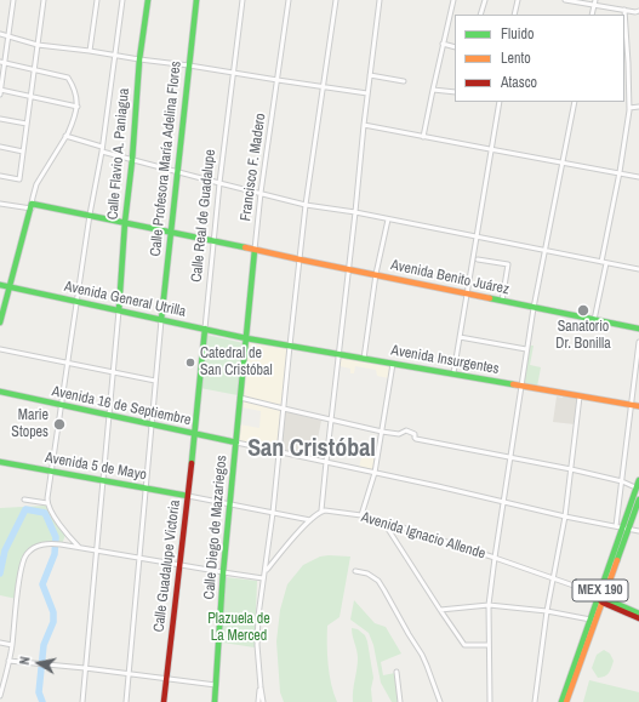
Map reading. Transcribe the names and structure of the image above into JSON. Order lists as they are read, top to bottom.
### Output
{
  "streets": {
    "street": [
      "Calle Flavio A. Paniagua",
      "Calle Profesora María Adelina Flores",
      "Francisco F. Madero",
      "Calle Real de Guadalupe",
      "Avenida Benito Juárez",
      "Avenida General Utrilla",
      "Avenida Insurgentes",
      "Avenida 16 de Septiembre",
      "Avenida 5 de Mayo",
      "Calle Diego de Mazariegos",
      "Avenida Ignacio Allende",
      "Calle Guadalupe Victoria",
      "MEX 190"
    ]
  },
  "crossings": [
    ["Calle Flavio A. Paniagua", "Avenida Benito Juárez"],
    ["Calle Flavio A. Paniagua", "Avenida General Utrilla"],
    ["Calle Profesora María Adelina Flores", "Avenida Benito Juárez"],
    ["Calle Profesora María Adelina Flores", "Avenida General Utrilla"],
    ["Francisco F. Madero", "Avenida Benito Juárez"],
    ["Francisco F. Madero", "Avenida General Utrilla"],
    ["Francisco F. Madero", "Avenida Insurgentes"],
    ["Francisco F. Madero", "Calle Diego de Mazariegos"],
    ["Calle Real de Guadalupe", "Avenida Benito Juárez"],
    ["Calle Real de Guadalupe", "Avenida General Utrilla"],
    ["Calle Real de Guadalupe", "Avenida 16 de Septiembre"],
    ["Calle Real de Guadalupe", "Calle Guadalupe Victoria"],
    ["Avenida General Utrilla", "Avenida Insurgentes"],
    ["Avenida 16 de Septiembre", "Calle Diego de Mazariegos"],
    ["Avenida 16 de Septiembre", "Calle Guadalupe Victoria"],
    ["Avenida 5 de Mayo", "Calle Guadalupe Victoria"],
    ["Avenida Ignacio Allende", "MEX 190"]
  ],
  "districts": ["San Cristóbal"],
  "parks": ["Plazuela de La Merced"],
  "places": ["Sanatorio Dr. Bonilla", "Catedral de San Cristóbal", "Marie Stopes"],
  "legend": ["Fluido", "Lento", "Atasco"],
  "north": "left"
}
